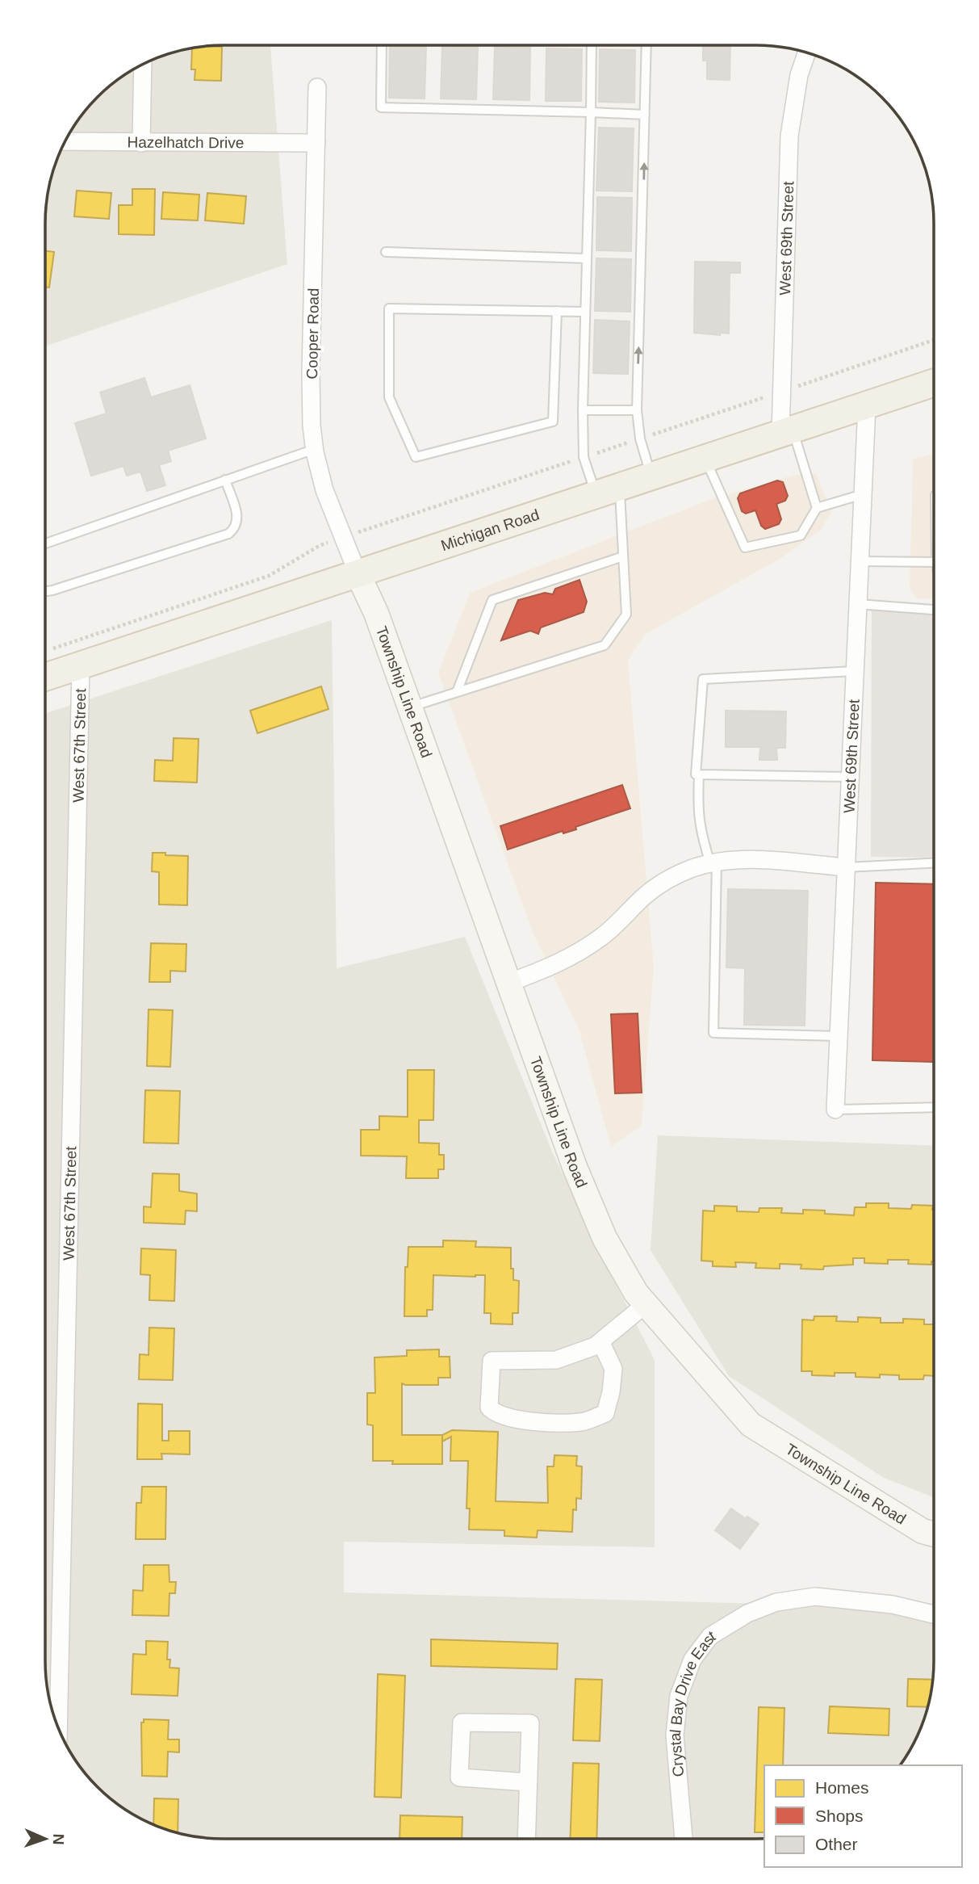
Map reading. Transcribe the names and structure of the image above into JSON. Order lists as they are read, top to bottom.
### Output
{
  "streets": {
    "main road": ["Michigan Road", "Township Line Road"],
    "street": [
      "Hazelhatch Drive",
      "West 69th Street",
      "Cooper Road",
      "West 67th Street",
      "Crystal Bay Drive East"
    ]
  },
  "crossings": [
    ["Hazelhatch Drive", "Cooper Road"],
    ["West 69th Street", "Michigan Road"],
    ["Cooper Road", "Michigan Road"],
    ["Cooper Road", "Township Line Road"],
    ["Michigan Road", "Township Line Road"],
    ["Michigan Road", "West 67th Street"]
  ],
  "legend": ["Homes", "Shops", "Other"],
  "north": "right"
}
